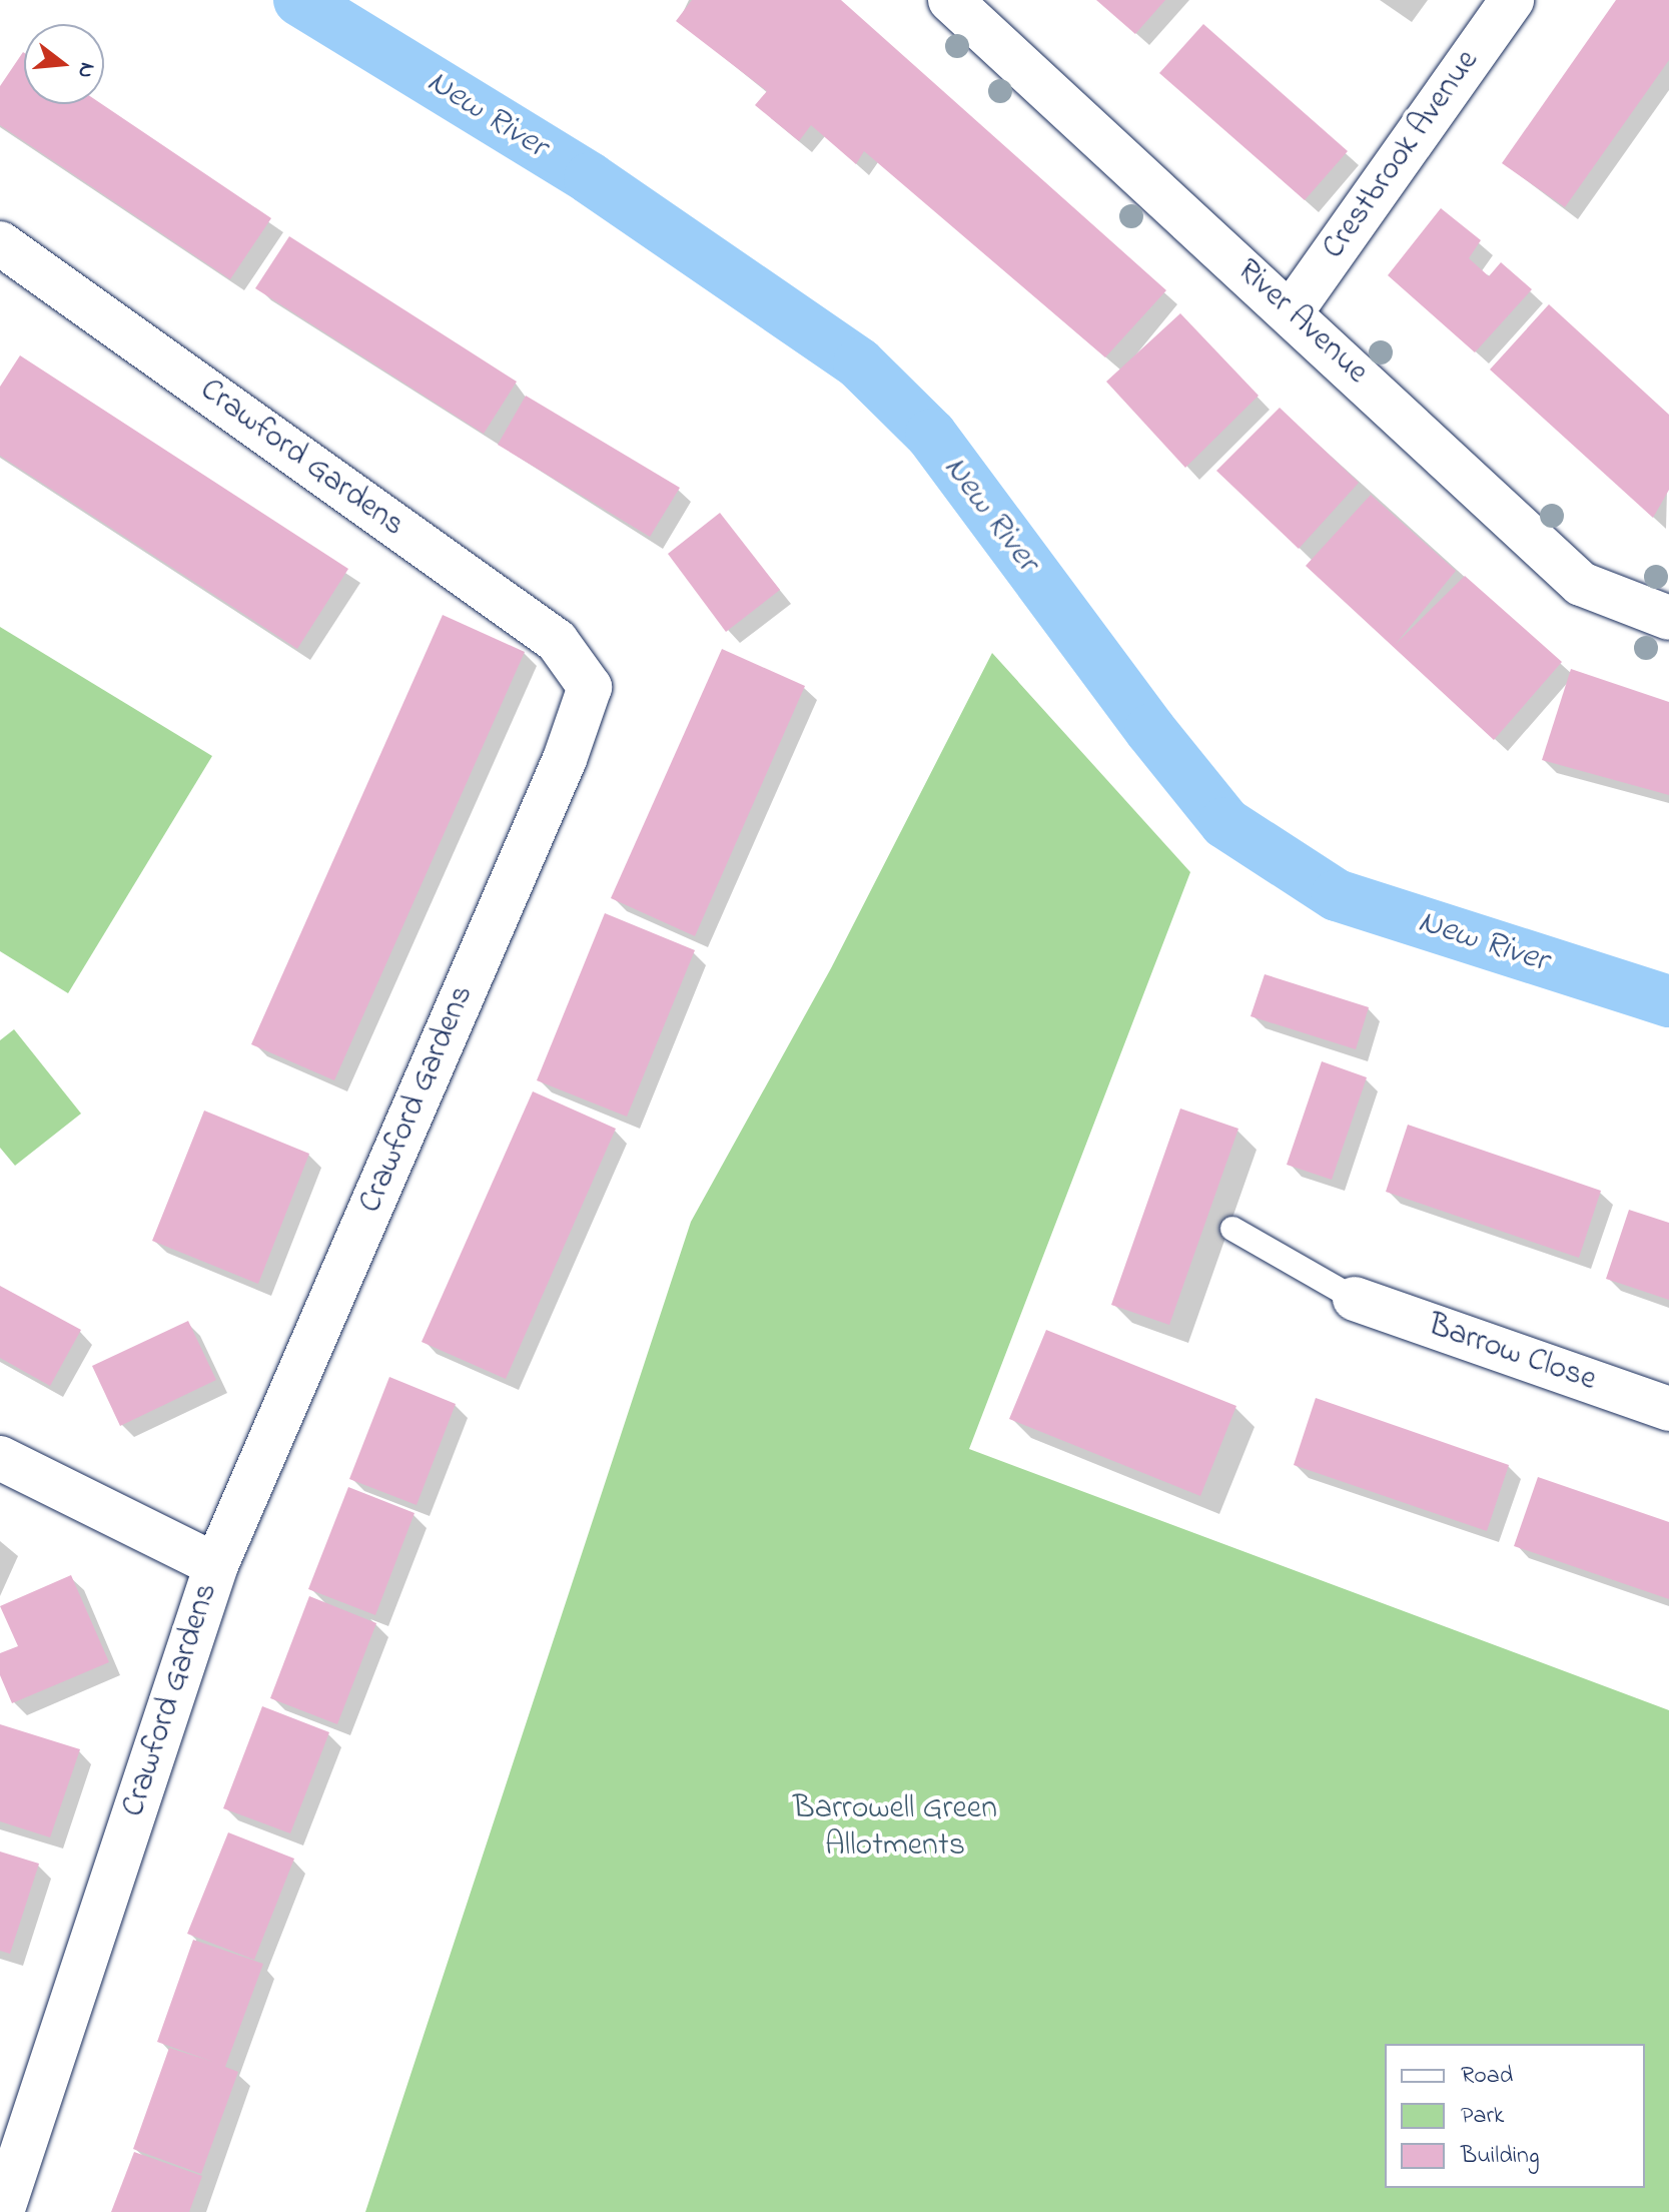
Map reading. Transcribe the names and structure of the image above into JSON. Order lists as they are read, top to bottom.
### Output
{
  "streets": {
    "street": [
      "Crestbrook Avenue",
      "River Avenue",
      "Crawford Gardens",
      "Barrow Close"
    ]
  },
  "crossings": [
    ["Crestbrook Avenue", "River Avenue"]
  ],
  "water": ["New River"],
  "parks": ["Barrowell Green Allotments"],
  "legend": ["Road", "Park", "Building"],
  "north": "right"
}
